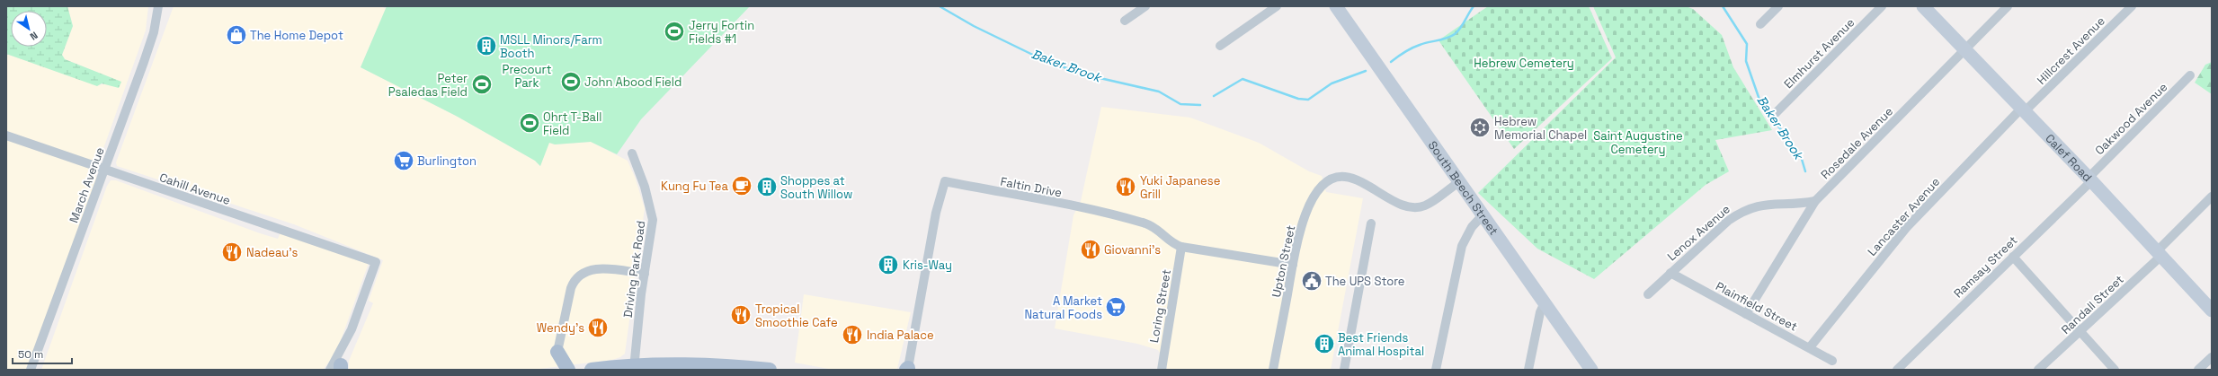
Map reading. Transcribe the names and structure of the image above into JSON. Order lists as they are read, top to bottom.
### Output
{
  "streets": {
    "street": [
      "Hillcrest Avenue",
      "Elmhurst Avenue",
      "Oakwood Avenue",
      "Rosedale Avenue",
      "Calef Road",
      "March Avenue",
      "Faltin Drive",
      "Cahill Avenue",
      "South Beech Street",
      "Lancaster Avenue",
      "Lenox Avenue",
      "Upton Street",
      "Ramsay Street",
      "Driving Park Road",
      "Randall Street",
      "Loring Street",
      "Plainfield Street"
    ]
  },
  "crossings": [
    ["Hillcrest Avenue", "Calef Road"],
    ["Hillcrest Avenue", "Lancaster Avenue"],
    ["Oakwood Avenue", "Calef Road"],
    ["Oakwood Avenue", "Ramsay Street"],
    ["Rosedale Avenue", "Calef Road"],
    ["Rosedale Avenue", "Lenox Avenue"],
    ["Rosedale Avenue", "Plainfield Street"],
    ["Calef Road", "Lancaster Avenue"],
    ["Calef Road", "Ramsay Street"],
    ["Calef Road", "Randall Street"],
    ["March Avenue", "Cahill Avenue"],
    ["Faltin Drive", "Upton Street"],
    ["Faltin Drive", "Loring Street"],
    ["South Beech Street", "Upton Street"],
    ["Lancaster Avenue", "Plainfield Street"],
    ["Lenox Avenue", "Plainfield Street"]
  ],
  "water": ["Baker Brook"],
  "parks": ["Hebrew Cemetery", "Precourt Park", "Saint Augustine Cemetery"],
  "places": {
    "sports": [
      "Jerry Fortin Fields #1",
      "John Abood Field",
      "Peter Psaledas Field",
      "Ohrt T-Ball Field"
    ],
    "shop": ["The Home Depot"],
    "building": [
      "MSLL Minors/Farm Booth",
      "Shoppes at South Willow",
      "Kris-Way",
      "Best Friends Animal Hospital"
    ],
    "synagogue": ["Hebrew Memorial Chapel"],
    "supermarket": ["Burlington", "A Market Natural Foods"],
    "cafe": ["Kung Fu Tea"],
    "restaurant": [
      "Yuki Japanese Grill",
      "Giovanni's",
      "Nadeau's",
      "Tropical Smoothie Cafe",
      "Wendy's",
      "India Palace"
    ],
    "public building": ["The UPS Store"]
  },
  "scale_bar": "50 m",
  "north": "bottom right"
}
